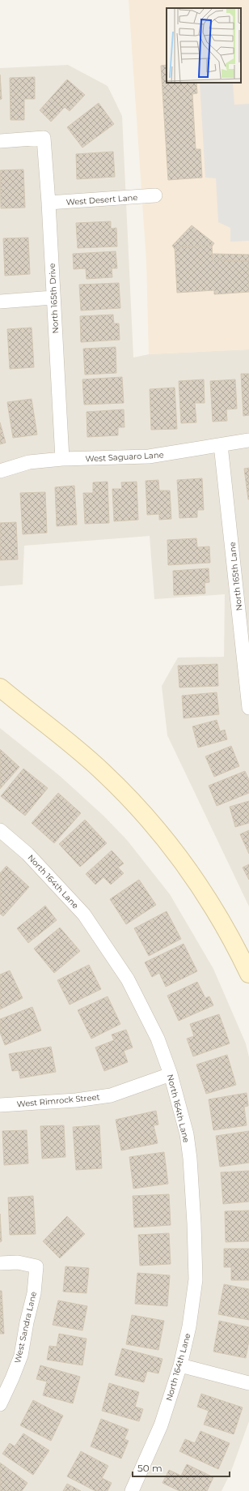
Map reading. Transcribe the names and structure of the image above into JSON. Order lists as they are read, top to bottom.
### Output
{
  "streets": {
    "street": [
      "West Desert Lane",
      "North 165th Drive",
      "West Saguaro Lane",
      "North 165th Lane",
      "North 164th Lane",
      "West Rimrock Street",
      "West Sandra Lane"
    ]
  },
  "crossings": [
    ["West Desert Lane", "North 165th Drive"],
    ["North 165th Drive", "West Saguaro Lane"],
    ["West Saguaro Lane", "North 165th Lane"],
    ["North 164th Lane", "West Rimrock Street"]
  ],
  "scale_bar": "50 m"
}
